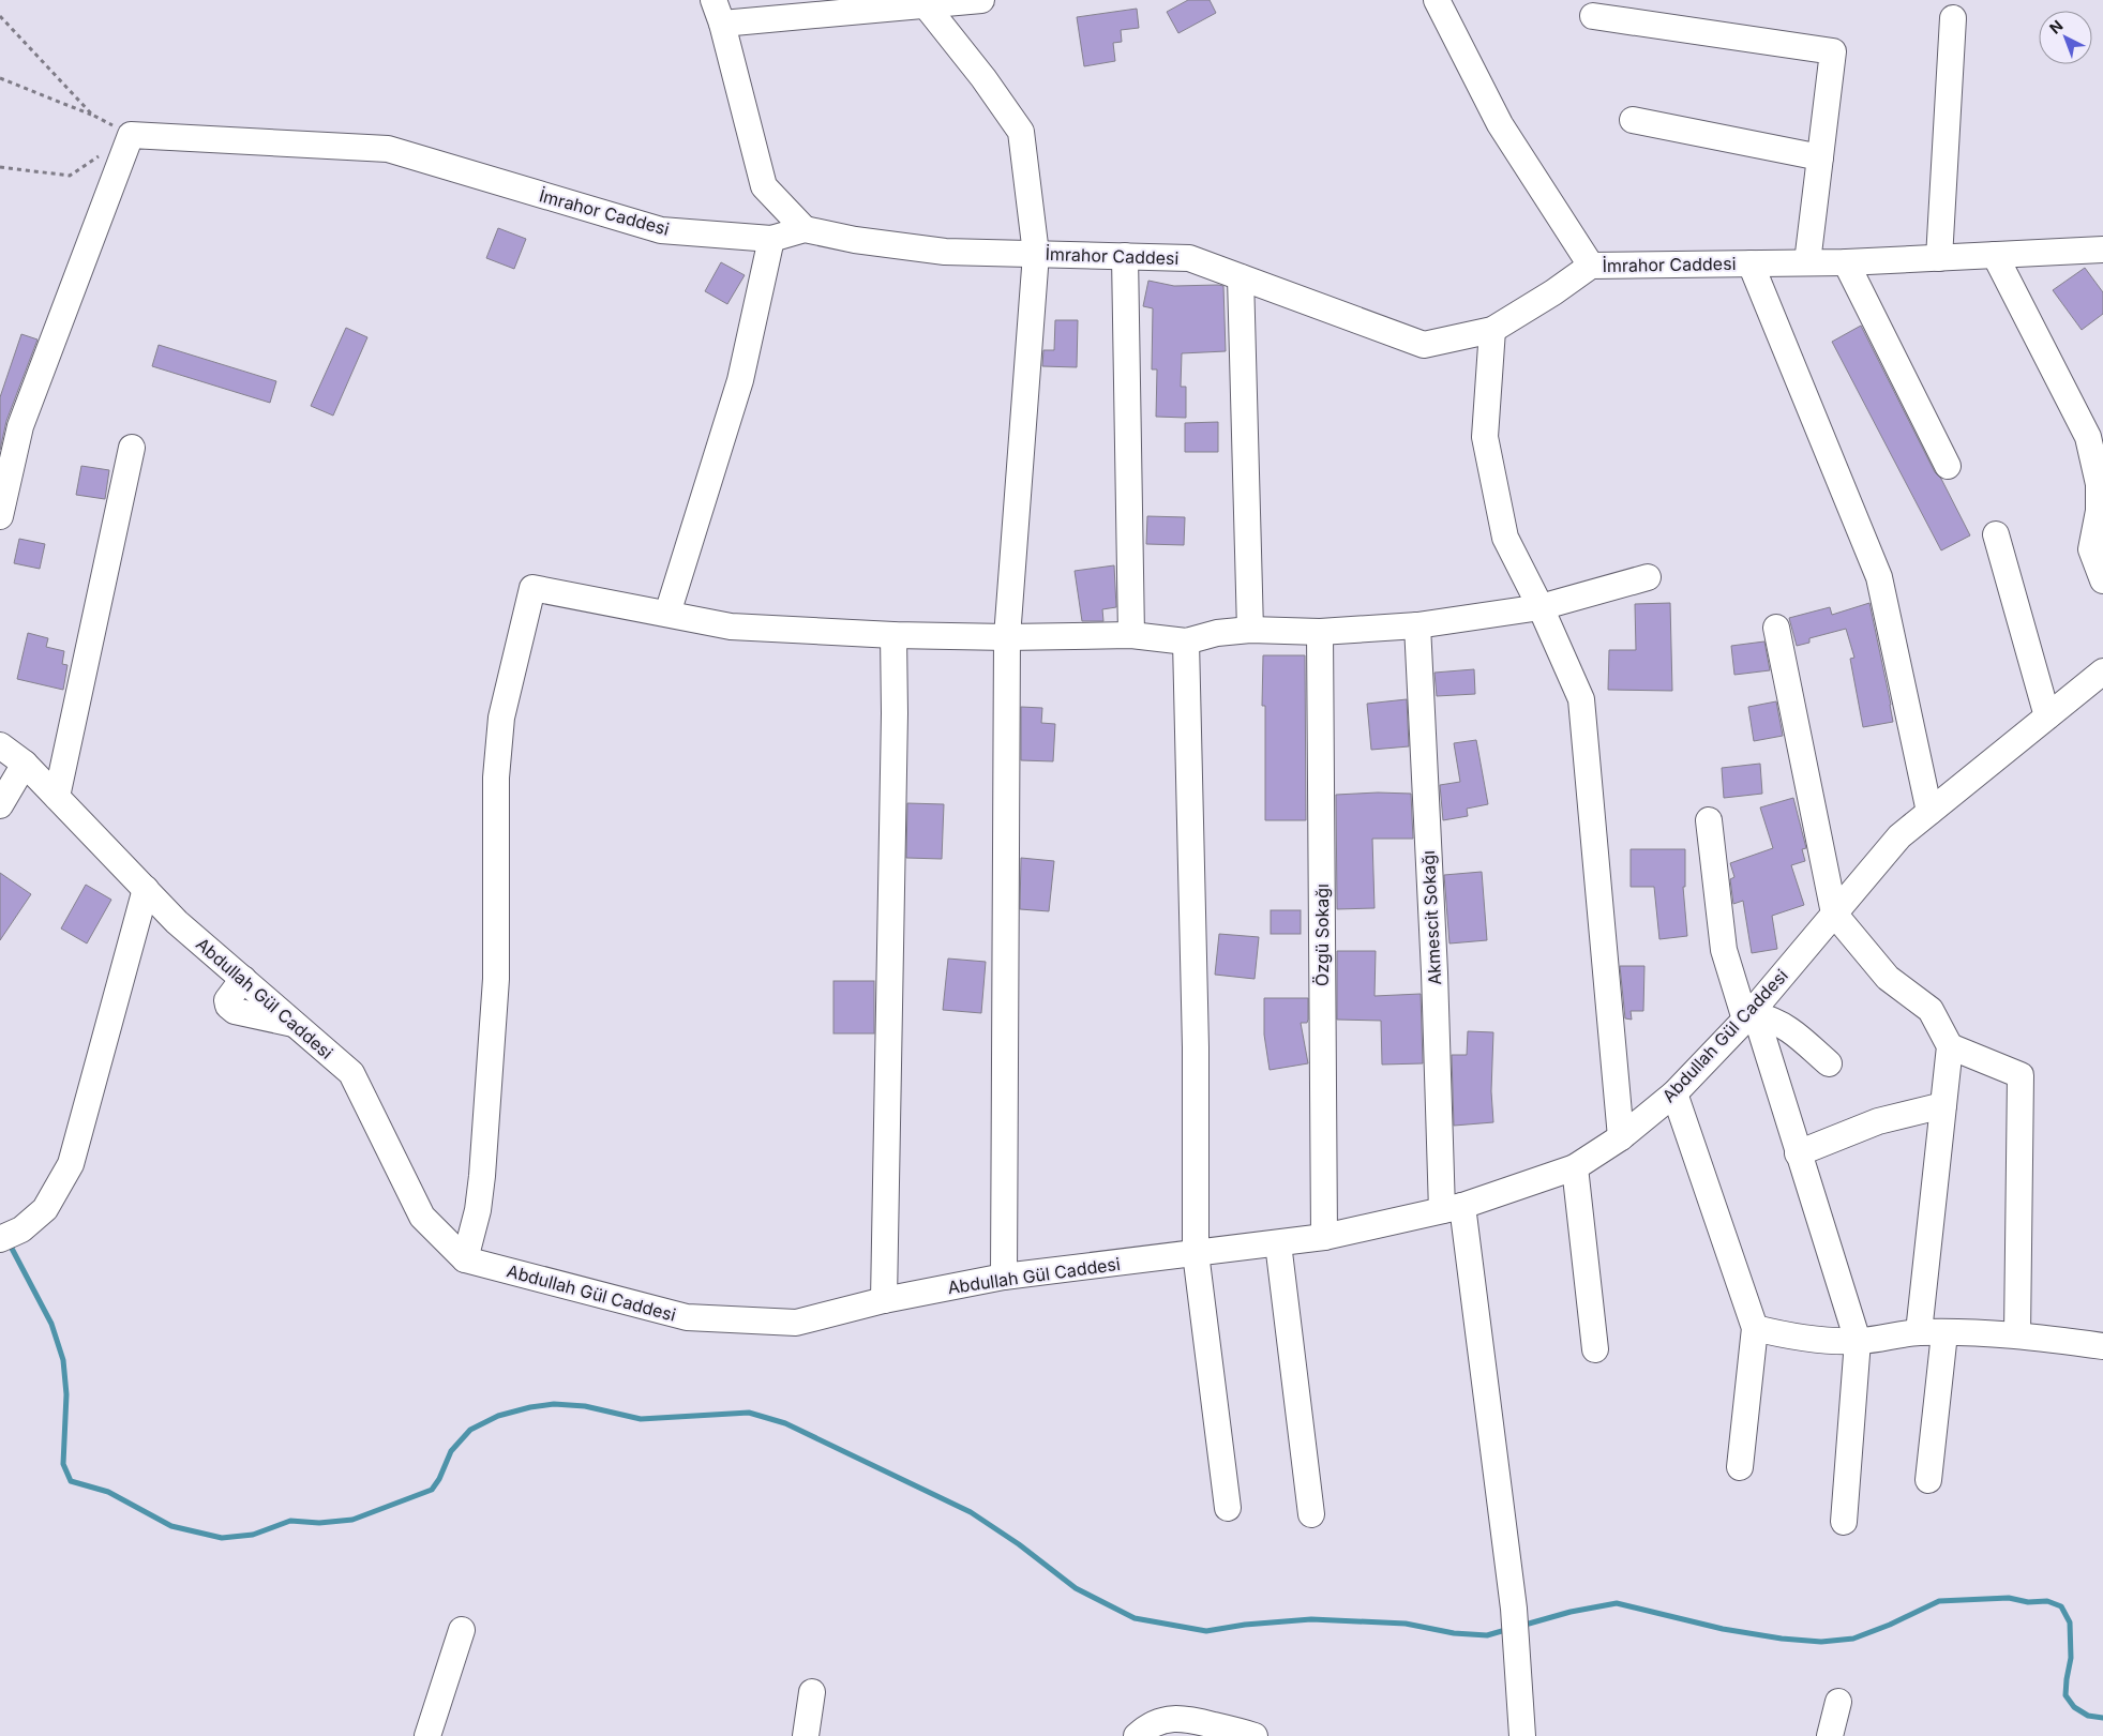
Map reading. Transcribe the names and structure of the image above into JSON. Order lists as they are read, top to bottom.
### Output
{
  "streets": {
    "street": [
      "İmrahor Caddesi",
      "Akmescit Sokağı",
      "Özgü Sokağı",
      "Abdullah Gül Caddesi"
    ]
  },
  "crossings": [
    ["Akmescit Sokağı", "Abdullah Gül Caddesi"],
    ["Özgü Sokağı", "Abdullah Gül Caddesi"]
  ],
  "north": "top left"
}
